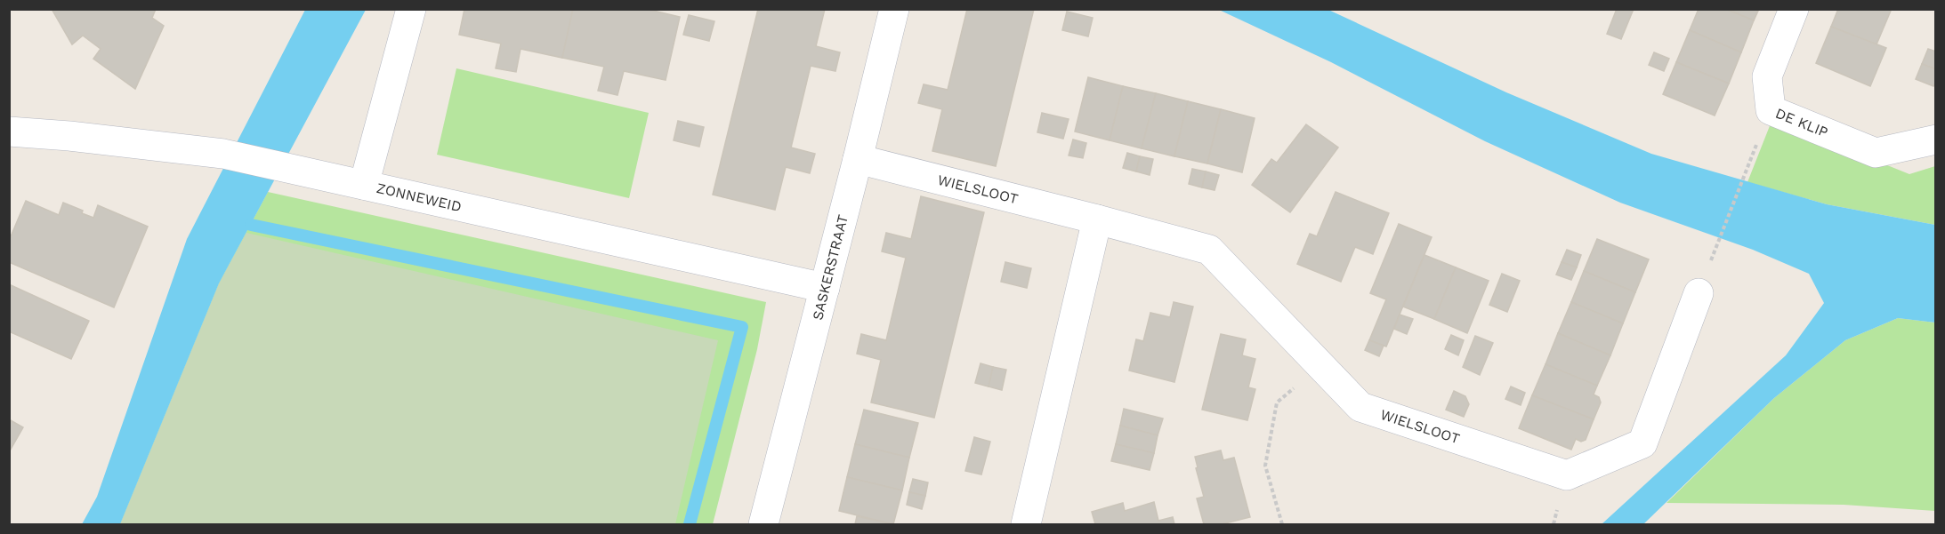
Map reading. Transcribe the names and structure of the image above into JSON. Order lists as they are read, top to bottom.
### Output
{
  "streets": {
    "street": [
      "DE KLIP",
      "WIELSLOOT",
      "ZONNEWEID",
      "SASKERSTRAAT"
    ]
  },
  "crossings": [
    ["WIELSLOOT", "SASKERSTRAAT"],
    ["ZONNEWEID", "SASKERSTRAAT"]
  ]
}
